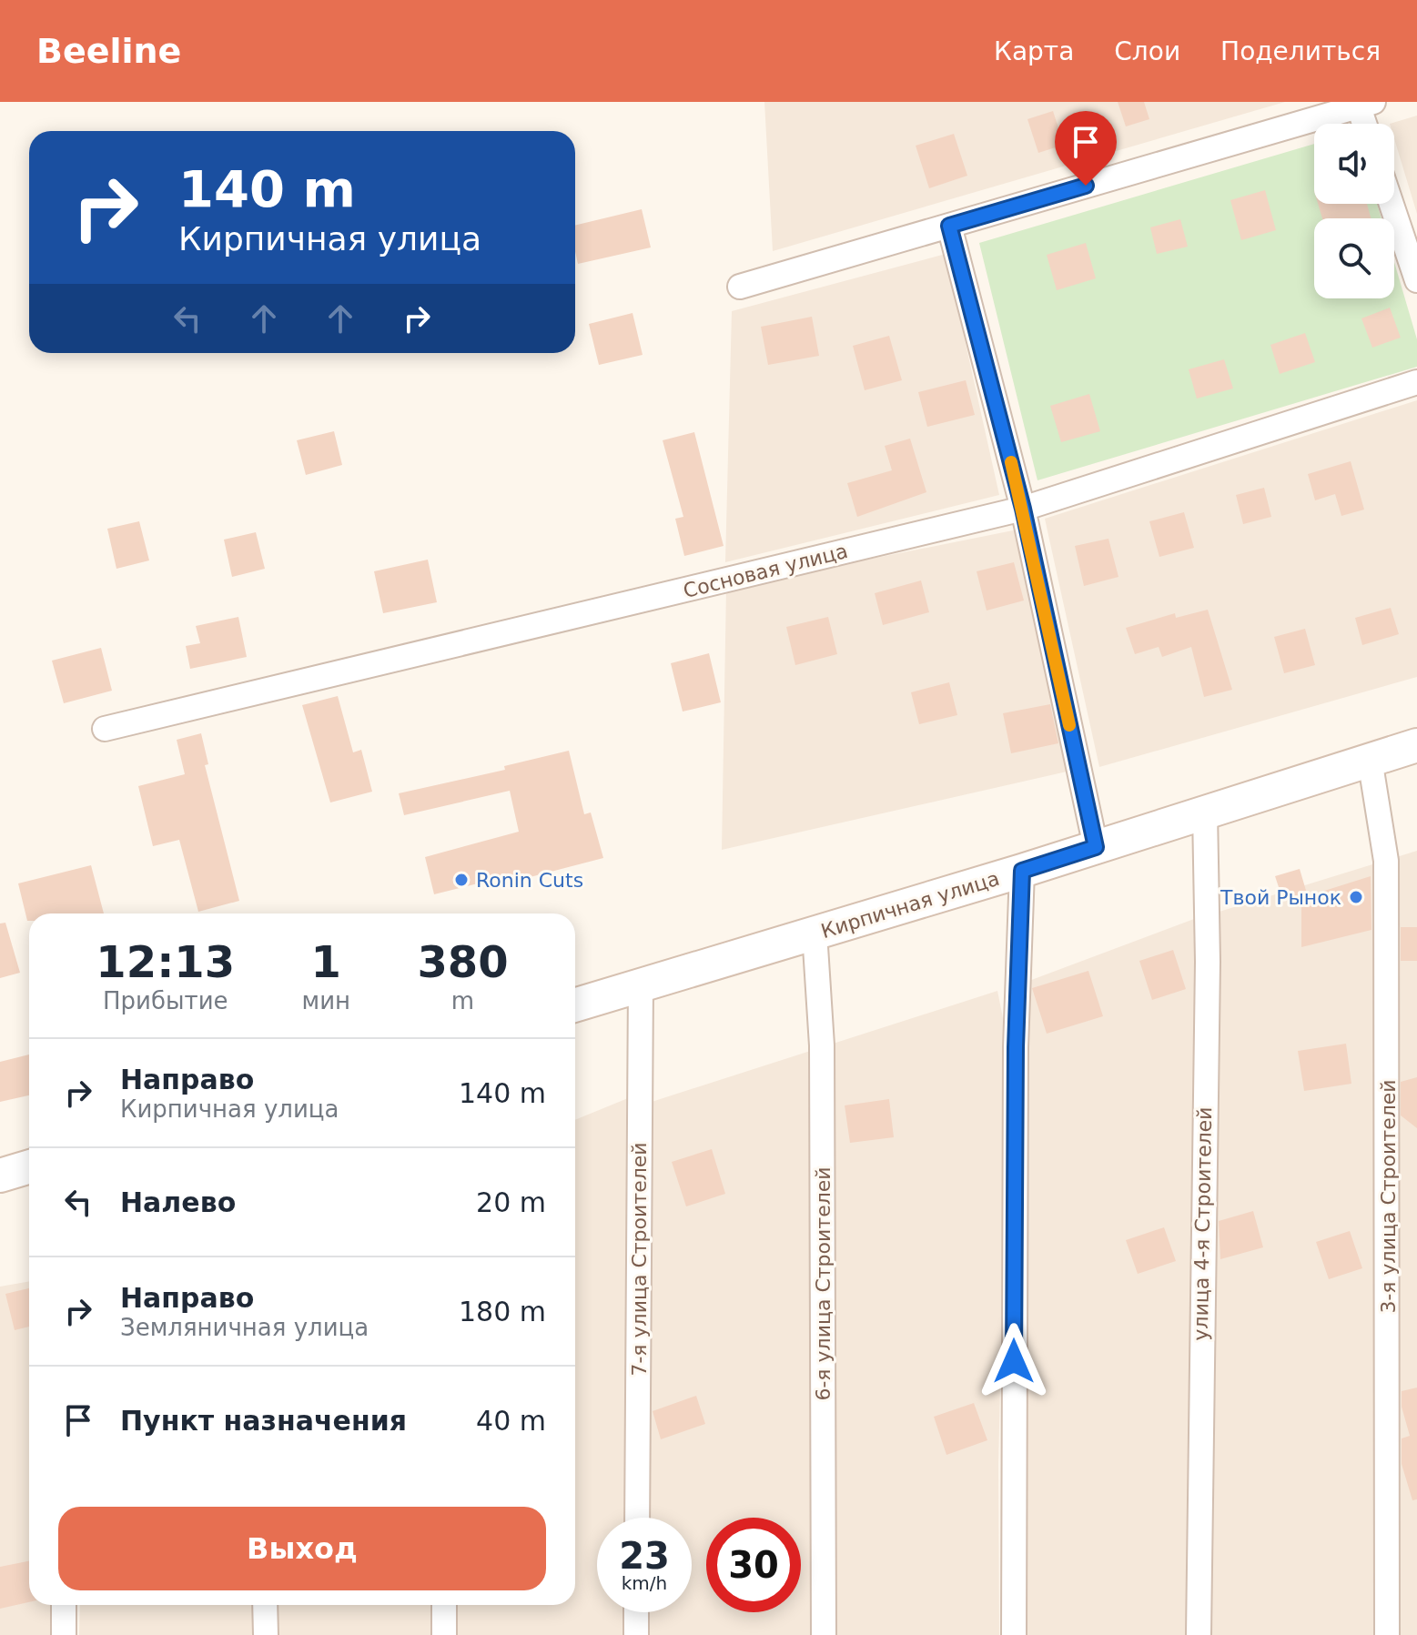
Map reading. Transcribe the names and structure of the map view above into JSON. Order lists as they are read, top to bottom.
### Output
{
  "streets": {
    "main road": ["Кирпичная улица"],
    "street": [
      "Сосновая улица",
      "3-я улица Строителей",
      "улица 4-я Строителей",
      "7-я улица Строителей",
      "6-я улица Строителей"
    ]
  },
  "crossings": [
    ["Кирпичная улица", "3-я улица Строителей"],
    ["Кирпичная улица", "улица 4-я Строителей"],
    ["Кирпичная улица", "7-я улица Строителей"],
    ["Кирпичная улица", "6-я улица Строителей"]
  ],
  "places": ["Ronin Cuts", "Твой Рынок"],
  "page": {
    "header": "Beeline",
    "nav": ["Карта", "Слои", "Поделиться"],
    "turn": ["140 m", "Кирпичная улица"],
    "eta": [
      "12:13",
      "Прибытие",
      "1",
      "мин",
      "380",
      "m"
    ],
    "list": [
      {
        "name": "Направо",
        "note": "Кирпичная улица",
        "value": "140 m"
      },
      {
        "name": "Налево",
        "value": "20 m"
      },
      {
        "name": "Направо",
        "note": "Земляничная улица",
        "value": "180 m"
      },
      {
        "name": "Пункт назначения",
        "value": "40 m"
      }
    ],
    "buttons": "Выход",
    "speed": "23 km/h",
    "limit": "30"
  }
}
